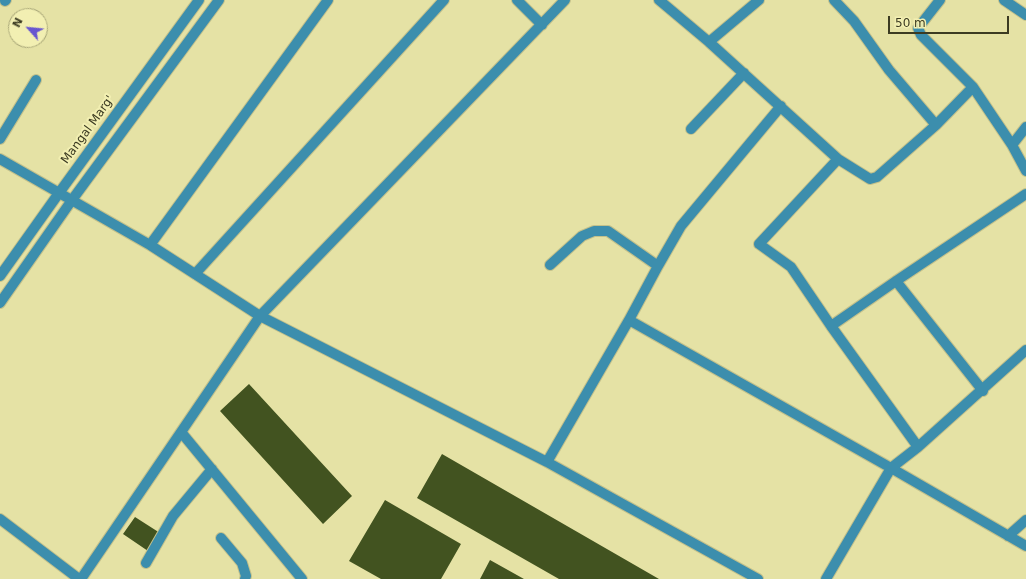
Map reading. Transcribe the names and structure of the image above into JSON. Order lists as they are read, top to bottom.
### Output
{
  "streets": {
    "street": ["Mangal Marg'"]
  },
  "scale_bar": "50 m",
  "north": "top left"
}
